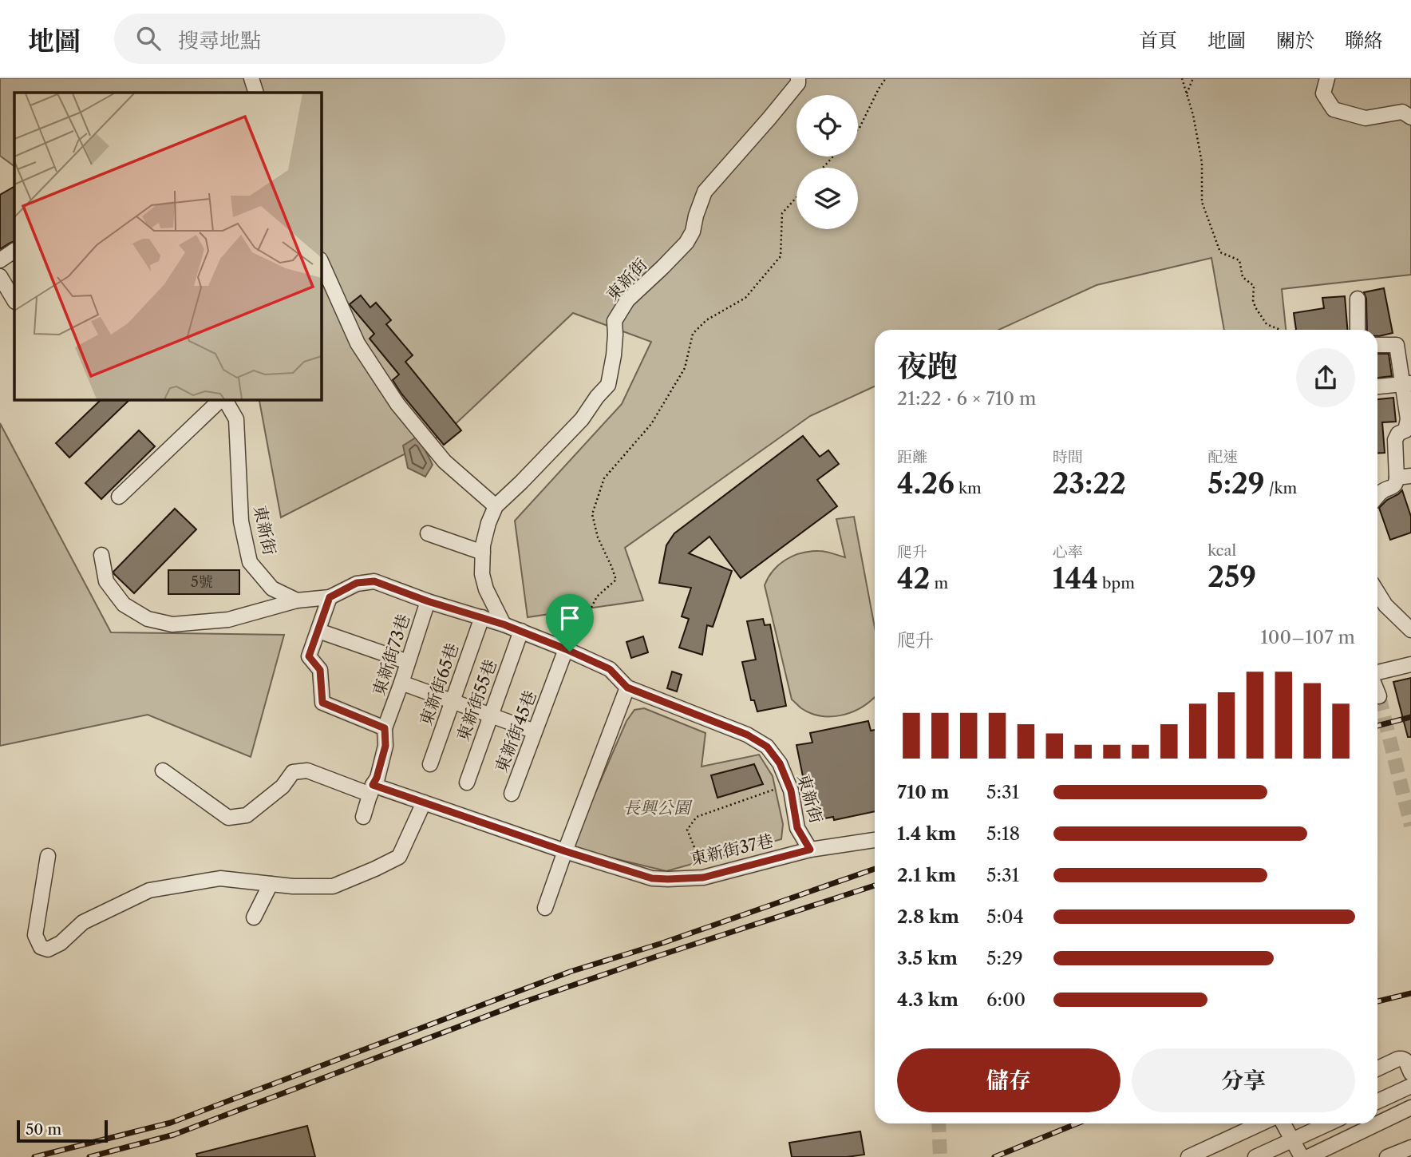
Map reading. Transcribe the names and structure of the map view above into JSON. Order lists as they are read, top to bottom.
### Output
{
  "streets": {
    "street": [
      "東新街",
      "東新街73巷",
      "東新街65巷",
      "東新街55巷",
      "東新街45巷",
      "東新街37巷"
    ]
  },
  "crossings": [
    ["東新街", "東新街73巷"],
    ["東新街", "東新街65巷"],
    ["東新街", "東新街55巷"],
    ["東新街", "東新街45巷"],
    ["東新街", "東新街37巷"],
    ["東新街73巷", "東新街37巷"]
  ],
  "parks": ["長興公園"],
  "house_numbers": ["5號"],
  "scale_bar": "50 m",
  "page": {
    "header": "地圖",
    "search": "搜尋地點",
    "nav": [
      "首頁",
      "地圖",
      "關於",
      "聯絡"
    ],
    "heading": ["夜跑", "21:22 · 6 × 710 m"],
    "stats": [
      ["距離", "4.26 km"],
      ["時間", "23:22"],
      ["配速", "5:29 /km"],
      ["爬升", "42 m"],
      ["心率", "144 bpm"],
      ["kcal", "259"]
    ],
    "chart": ["爬升", "100–107 m"],
    "list": [
      {
        "name": "710 m",
        "note": "5:31"
      },
      {
        "name": "1.4 km",
        "note": "5:18"
      },
      {
        "name": "2.1 km",
        "note": "5:31"
      },
      {
        "name": "2.8 km",
        "note": "5:04"
      },
      {
        "name": "3.5 km",
        "note": "5:29"
      },
      {
        "name": "4.3 km",
        "note": "6:00"
      }
    ],
    "buttons": ["儲存", "分享"],
    "scale": "50 m"
  }
}
